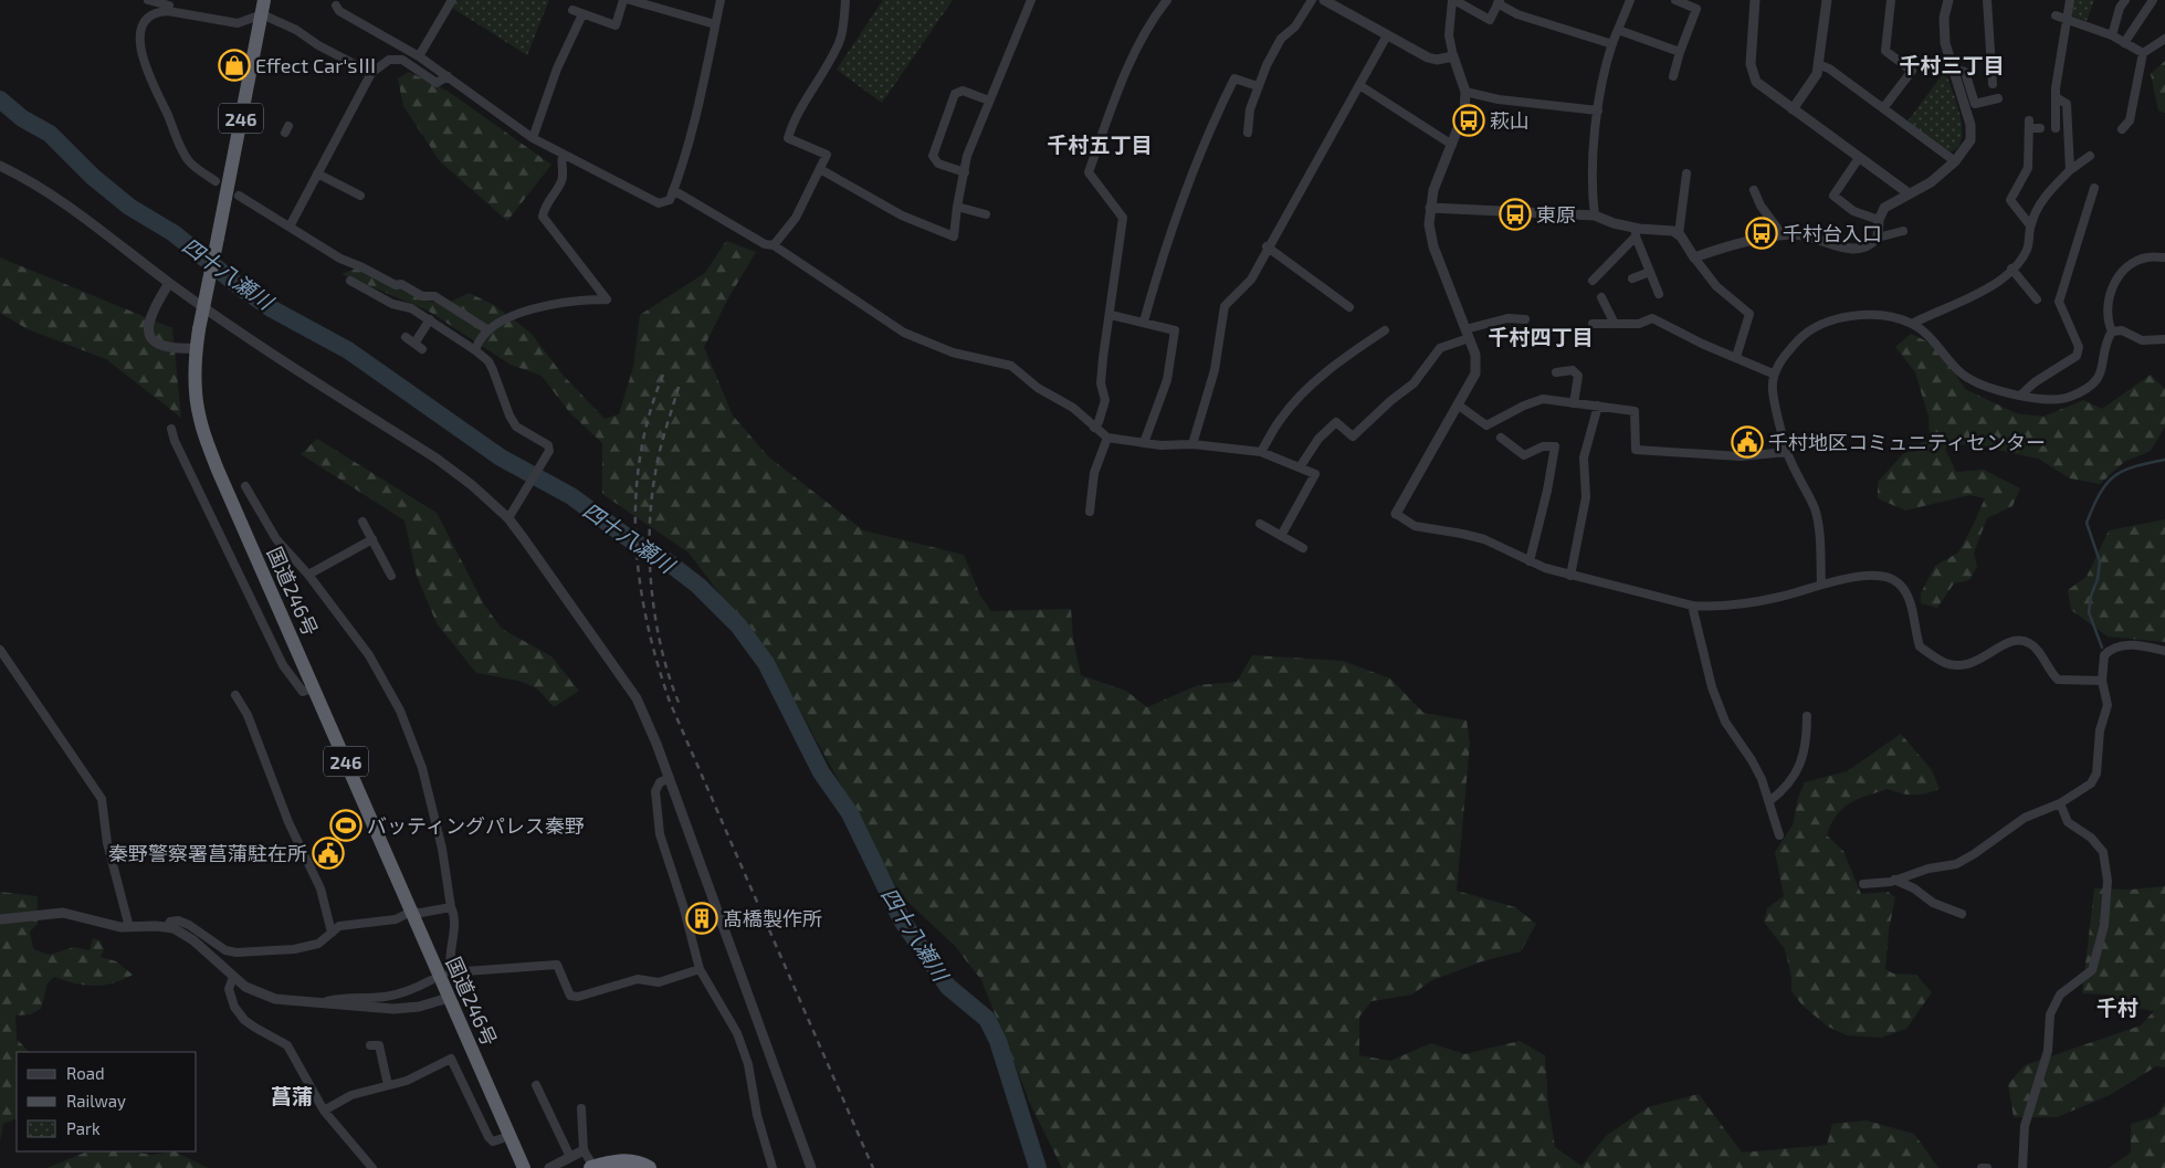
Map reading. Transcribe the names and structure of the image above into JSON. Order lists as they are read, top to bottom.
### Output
{
  "streets": {
    "highway": ["246", "国道246号"]
  },
  "districts": [
    "千村三丁目",
    "千村五丁目",
    "千村四丁目",
    "千村",
    "菖蒲"
  ],
  "water": ["四十八瀬川"],
  "places": {
    "shop": ["Effect Car'sⅢ"],
    "bus stop": ["萩山", "東原", "千村台入口"],
    "public building": ["千村地区コミュニティセンター", "秦野警察署菖蒲駐在所"],
    "sports": ["バッティングパレス秦野"],
    "building": ["髙橋製作所"]
  },
  "legend": ["Road", "Railway", "Park"]
}
